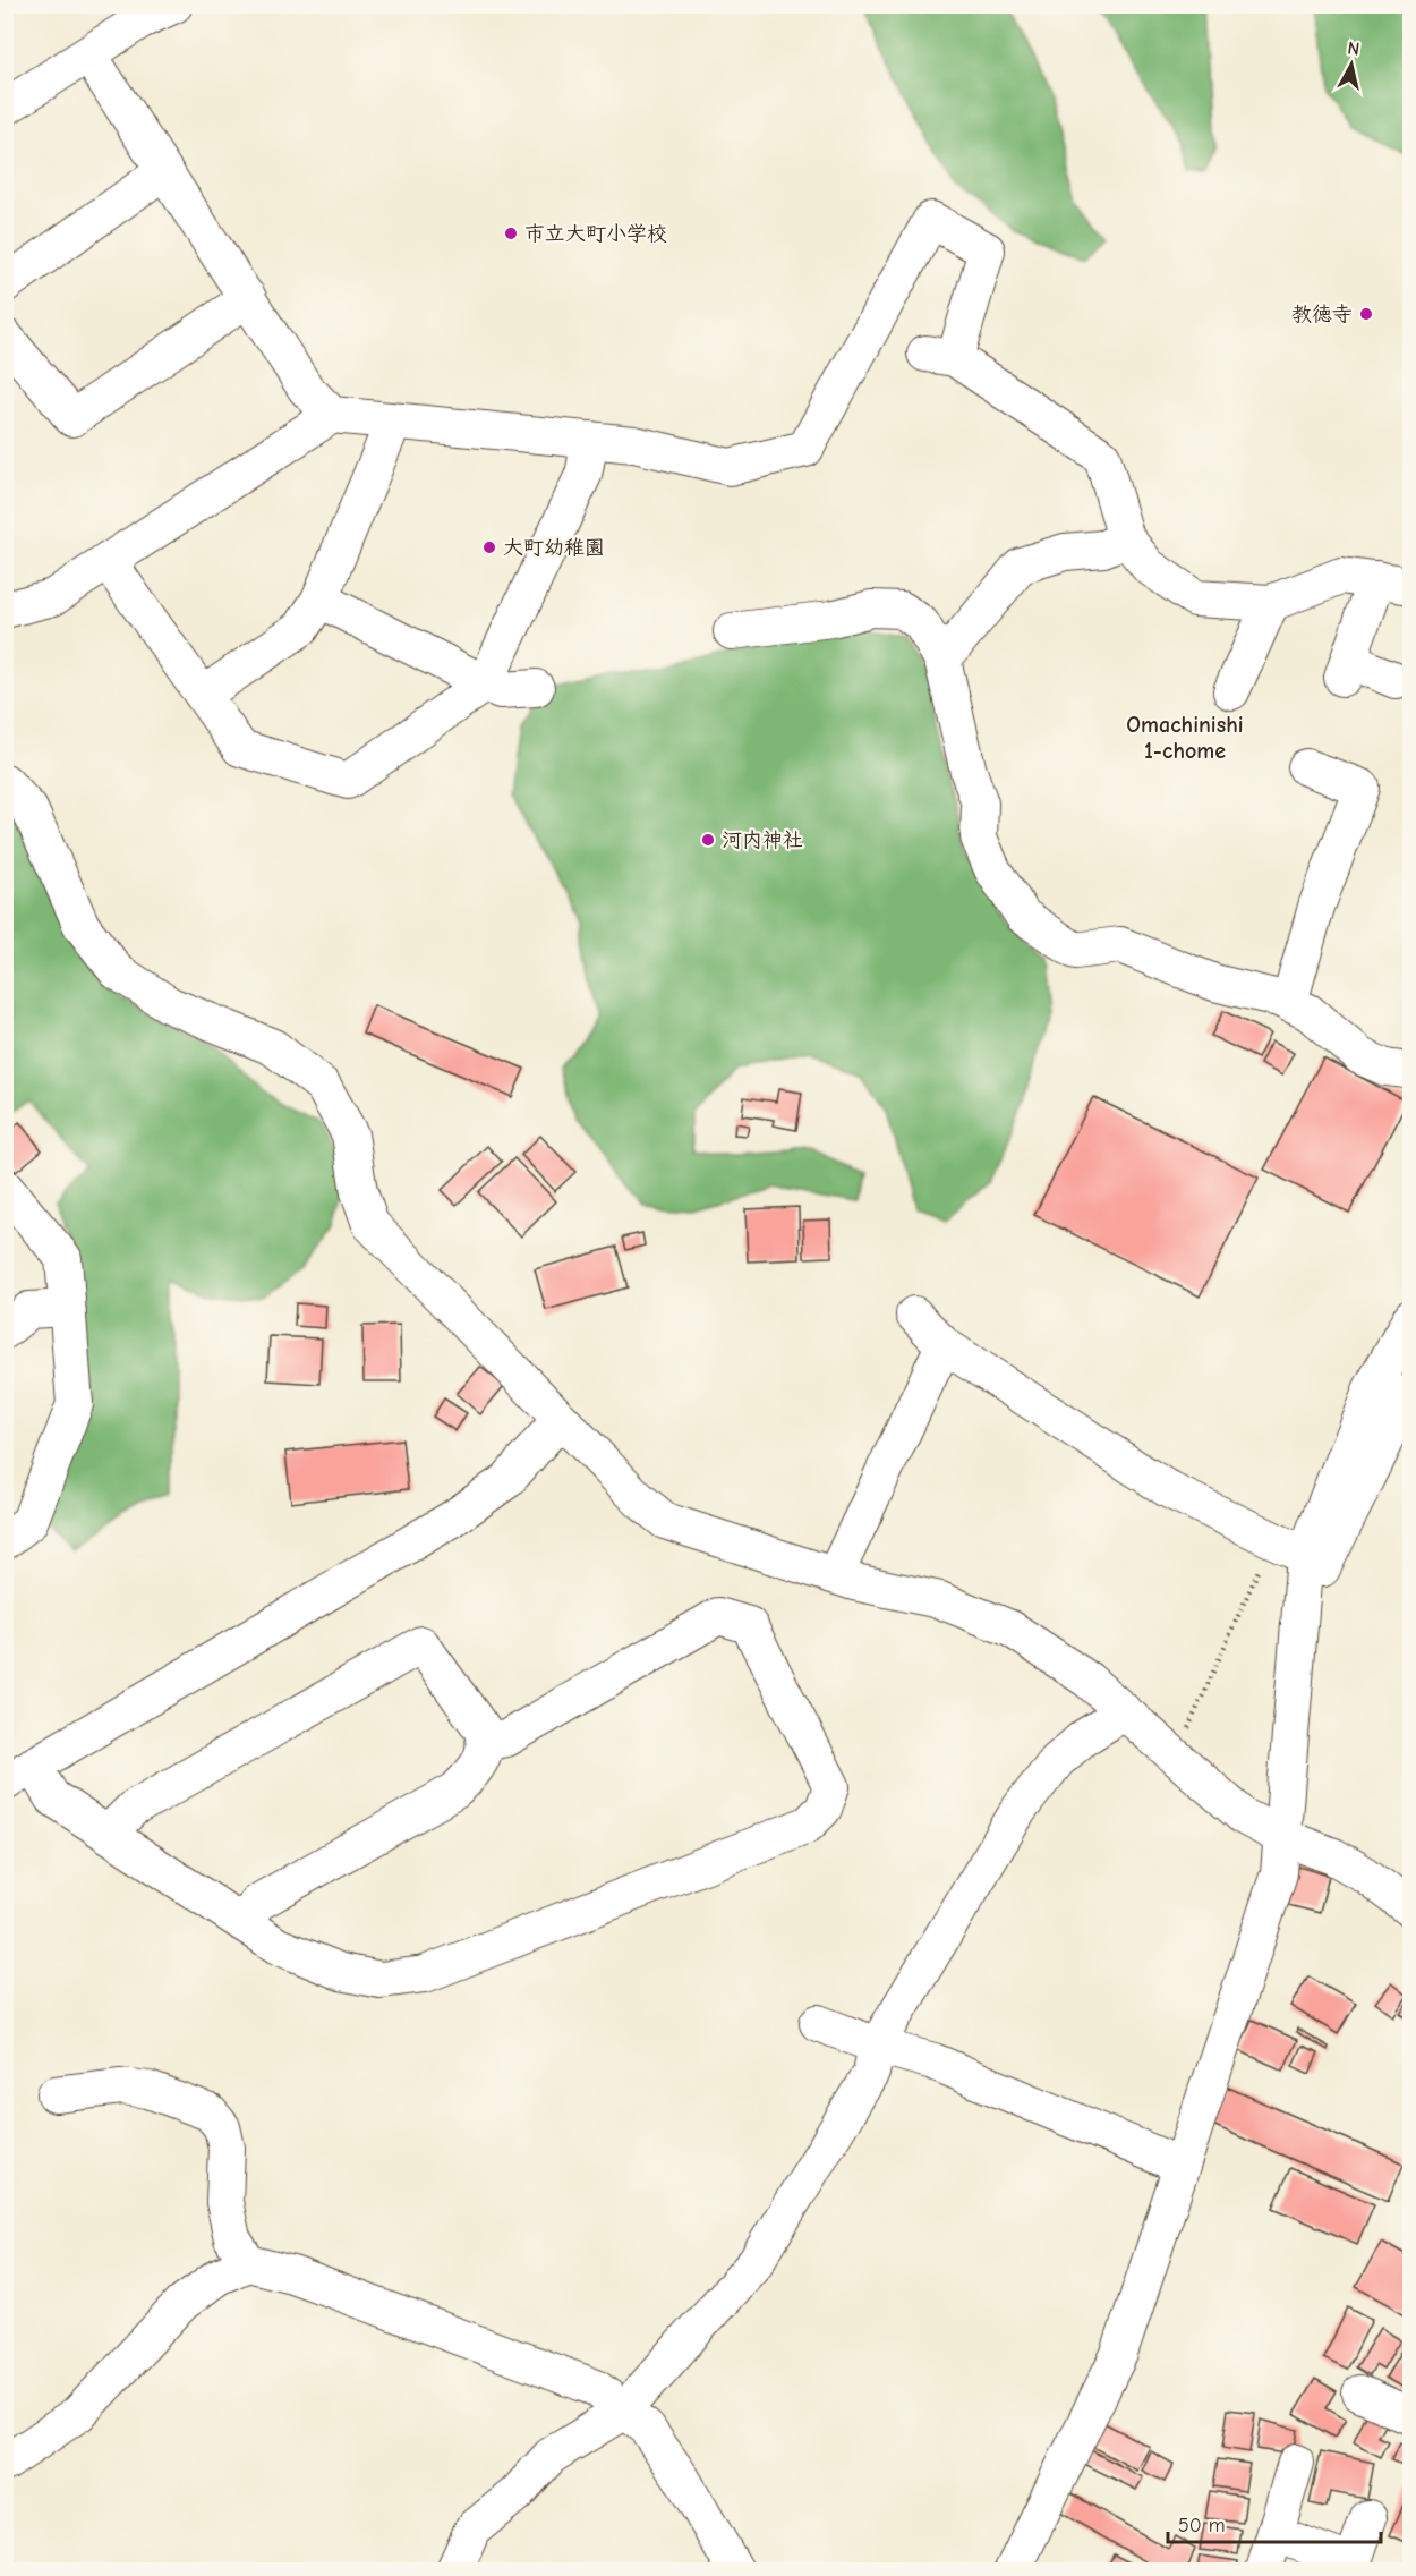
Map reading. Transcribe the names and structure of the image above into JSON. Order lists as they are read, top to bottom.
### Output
{
  "districts": ["Omachinishi 1-chome"],
  "places": [
    "市立大町小学校",
    "教徳寺",
    "大町幼稚園",
    "河内神社"
  ],
  "scale_bar": "50 m",
  "north": "top"
}
